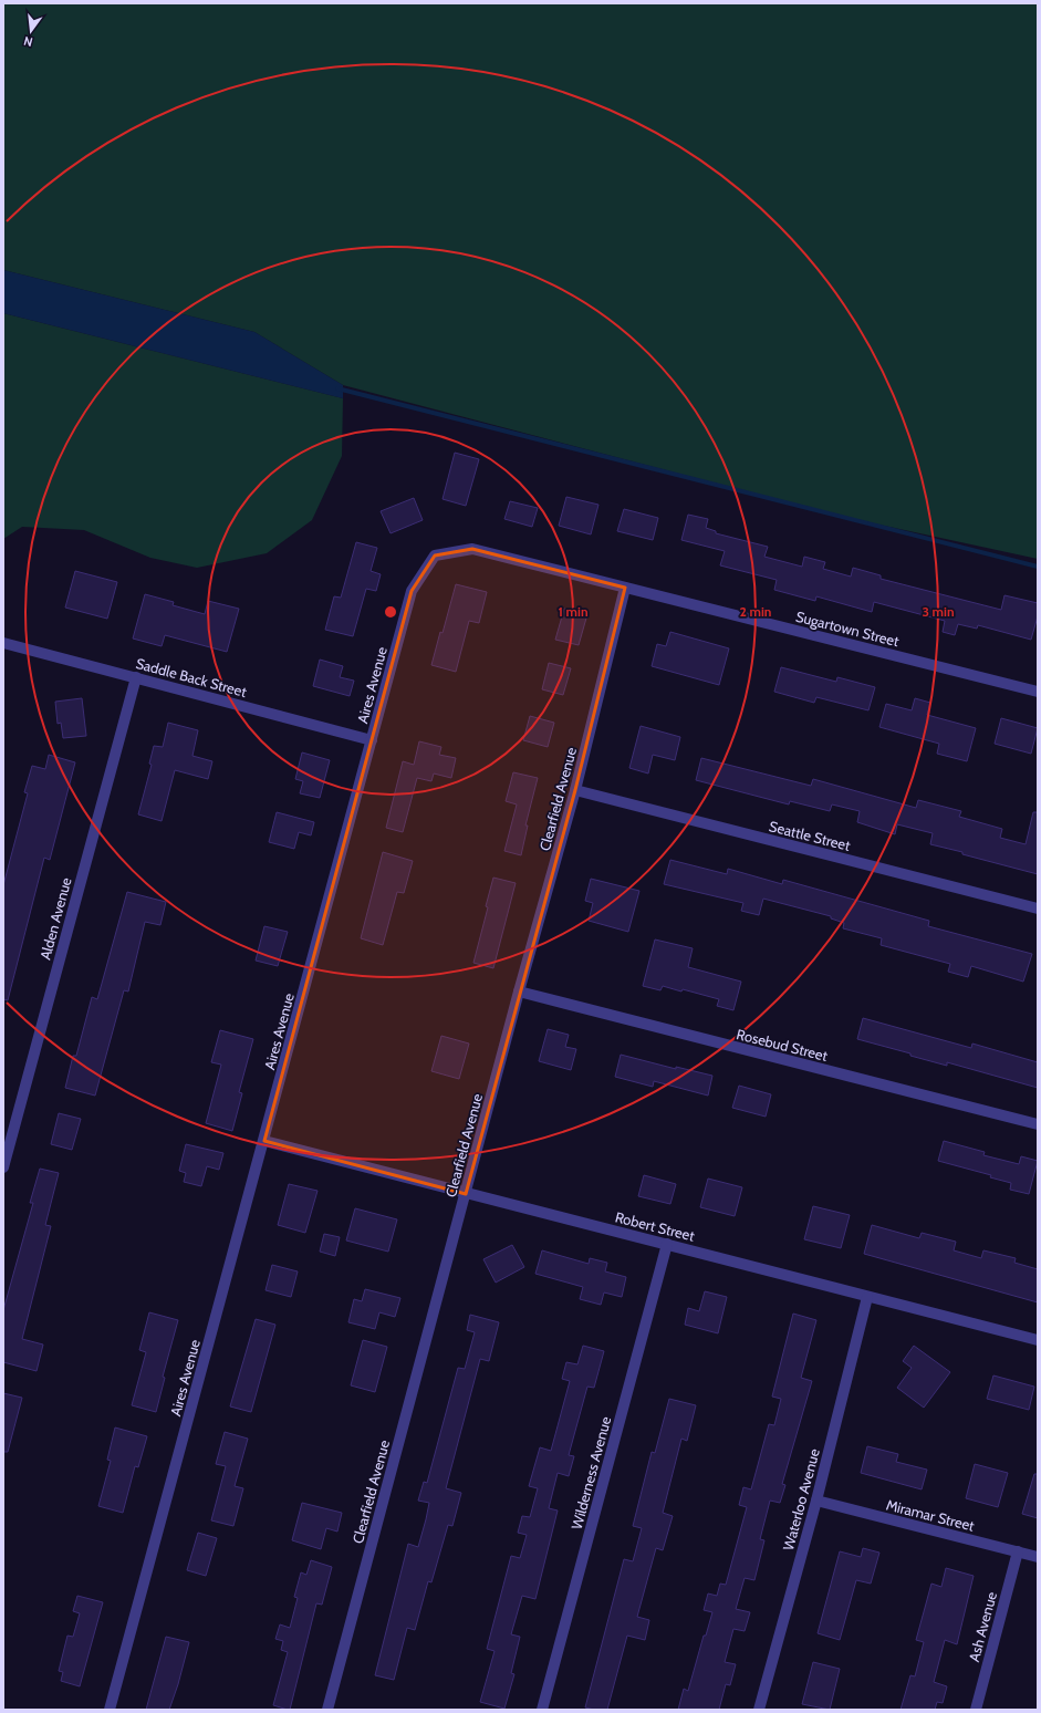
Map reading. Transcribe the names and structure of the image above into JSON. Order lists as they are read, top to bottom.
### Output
{
  "streets": {
    "street": [
      "Sugartown Street",
      "Saddle Back Street",
      "Aires Avenue",
      "Clearfield Avenue",
      "Seattle Street",
      "Alden Avenue",
      "Rosebud Street",
      "Robert Street",
      "Wilderness Avenue",
      "Waterloo Avenue",
      "Miramar Street",
      "Ash Avenue"
    ]
  },
  "crossings": [
    ["Sugartown Street", "Aires Avenue"],
    ["Sugartown Street", "Clearfield Avenue"],
    ["Saddle Back Street", "Aires Avenue"],
    ["Saddle Back Street", "Alden Avenue"],
    ["Aires Avenue", "Clearfield Avenue"],
    ["Aires Avenue", "Robert Street"],
    ["Clearfield Avenue", "Seattle Street"],
    ["Clearfield Avenue", "Rosebud Street"],
    ["Clearfield Avenue", "Robert Street"],
    ["Robert Street", "Wilderness Avenue"],
    ["Robert Street", "Waterloo Avenue"],
    ["Waterloo Avenue", "Miramar Street"],
    ["Miramar Street", "Ash Avenue"]
  ],
  "north": "bottom",
  "rings": ["1 min", "2 min", "3 min"]
}
